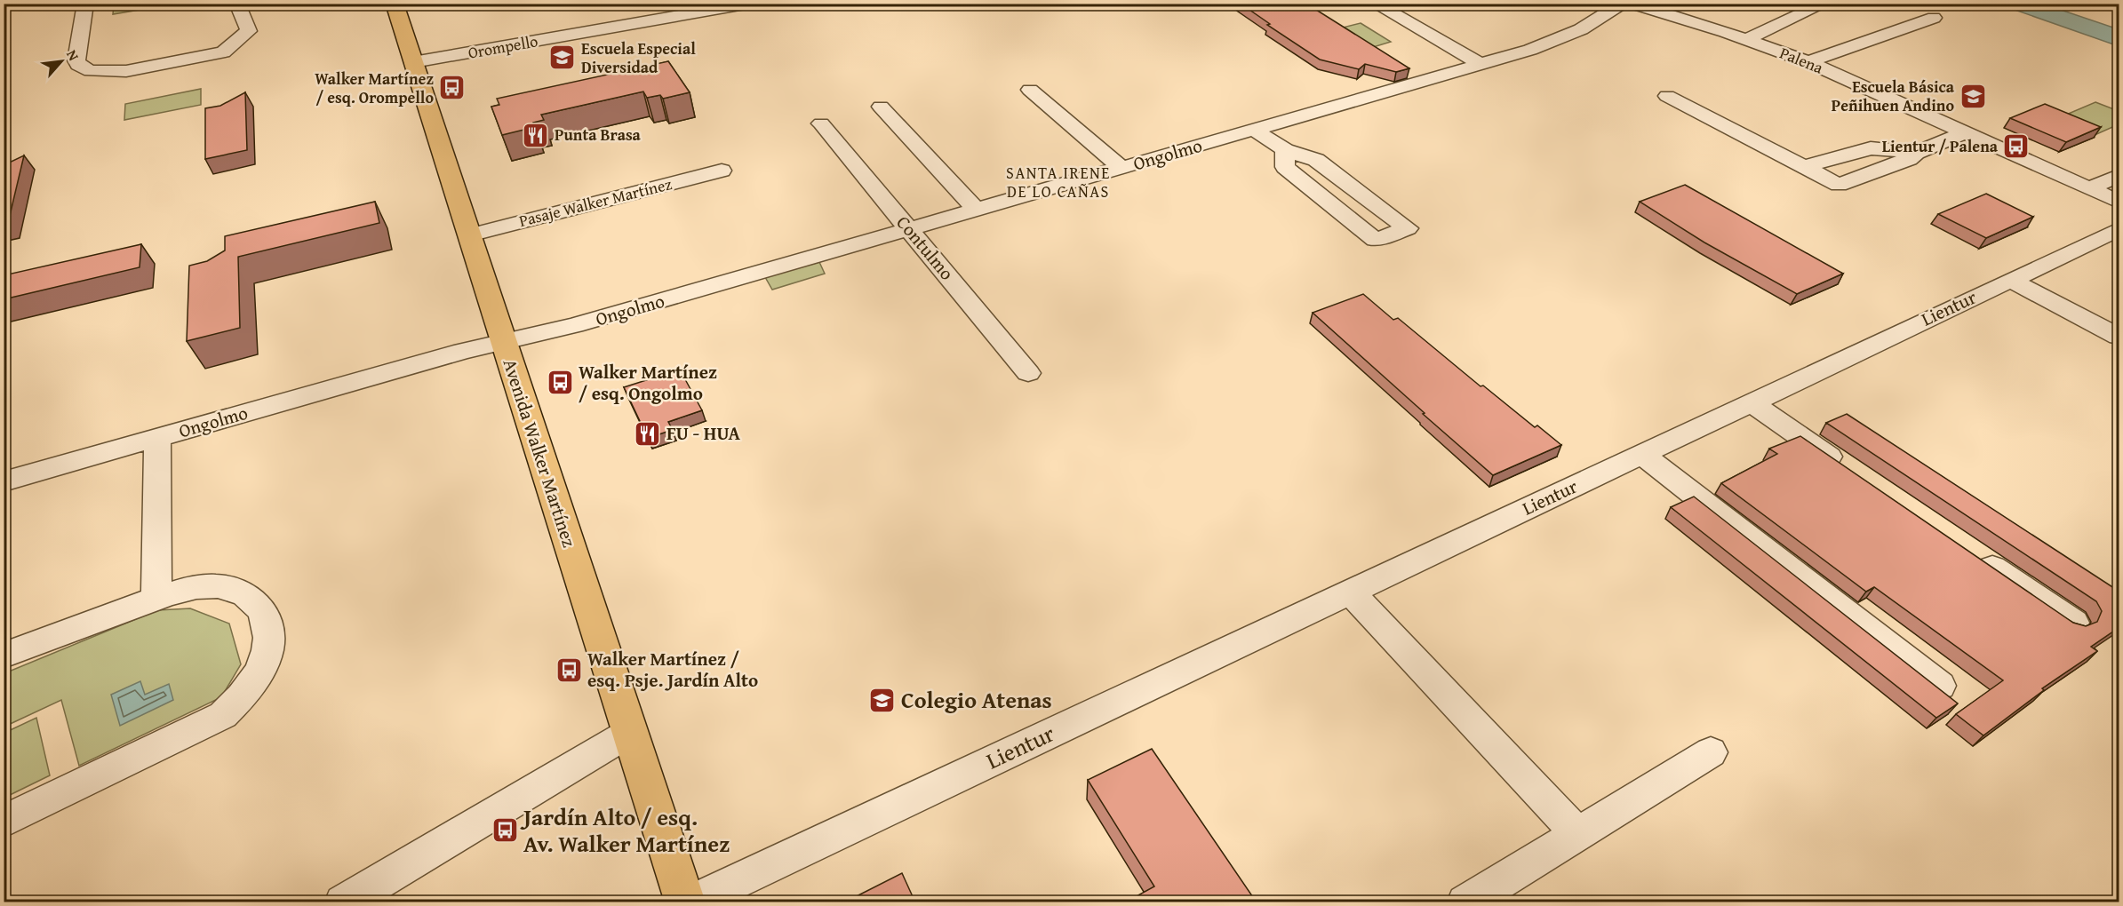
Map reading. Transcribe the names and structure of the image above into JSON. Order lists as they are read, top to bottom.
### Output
{
  "streets": {
    "main road": ["Avenida Walker Martínez"],
    "street": [
      "Orompello",
      "Palena",
      "Ongolmo",
      "Pasaje Walker Martínez",
      "Contulmo",
      "Lientur"
    ]
  },
  "crossings": [
    ["Orompello", "Avenida Walker Martínez"],
    ["Ongolmo", "Contulmo"],
    ["Ongolmo", "Avenida Walker Martínez"],
    ["Pasaje Walker Martínez", "Avenida Walker Martínez"]
  ],
  "districts": ["SANTA IRENE DE LO CAÑAS"],
  "places": {
    "school or university": ["Escuela Especial Diversidad", "Escuela Básica Peñihuen Andino", "Colegio Atenas"],
    "bus stop": [
      "Walker Martínez / esq. Orompello",
      "Lientur / Palena",
      "Walker Martínez / esq. Ongolmo",
      "Walker Martínez / esq. Psje. Jardín Alto",
      "Jardín Alto / esq. Av. Walker Martínez"
    ],
    "restaurant": ["Punta Brasa", "FU - HUA"]
  },
  "north": "top right"
}
